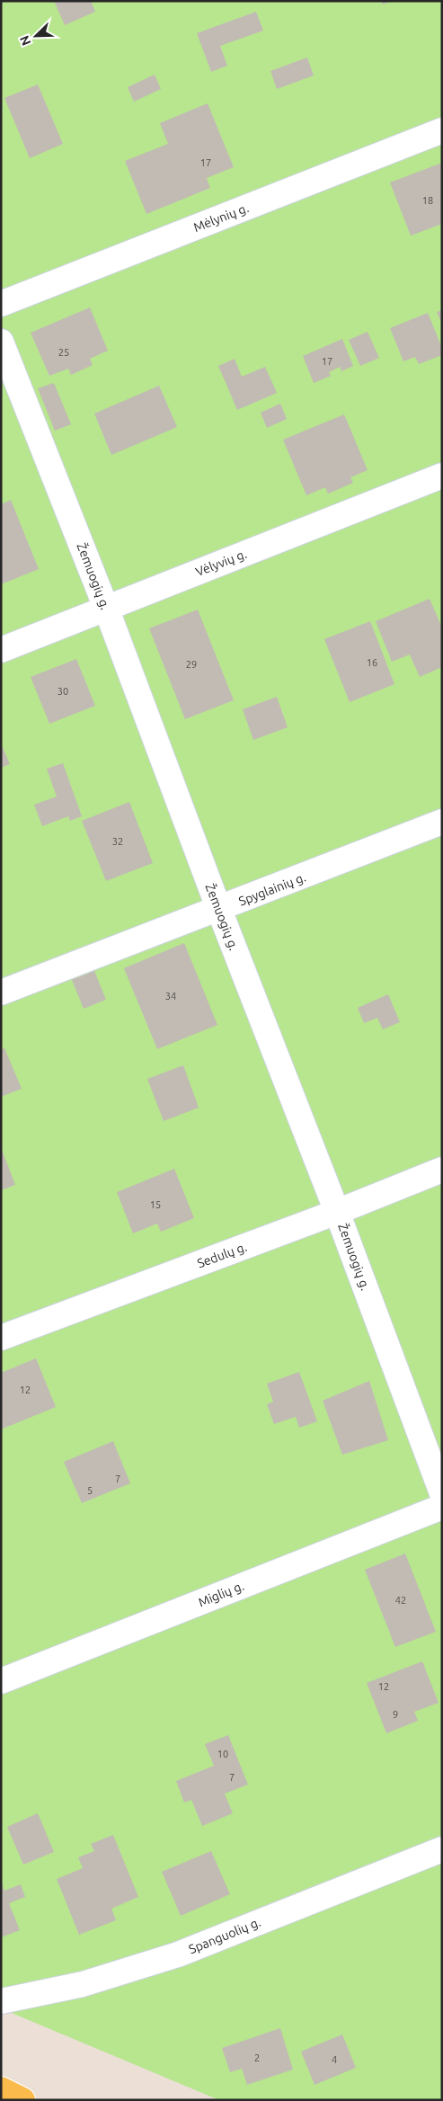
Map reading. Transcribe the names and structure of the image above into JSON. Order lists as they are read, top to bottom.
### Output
{
  "streets": {
    "street": [
      "Mėlynių g.",
      "Vėlyvių g.",
      "Žemuogių g.",
      "Spyglainių g.",
      "Sedulų g.",
      "Miglių g.",
      "Spanguolių g."
    ]
  },
  "crossings": [
    ["Vėlyvių g.", "Žemuogių g."],
    ["Žemuogių g.", "Spyglainių g."],
    ["Žemuogių g.", "Sedulų g."]
  ],
  "house_numbers": [
    "17",
    "18",
    "25",
    "17",
    "16",
    "29",
    "30",
    "32",
    "34",
    "15",
    "12",
    "7",
    "5",
    "42",
    "12",
    "9",
    "10",
    "7",
    "2",
    "4"
  ],
  "north": "bottom left"
}
